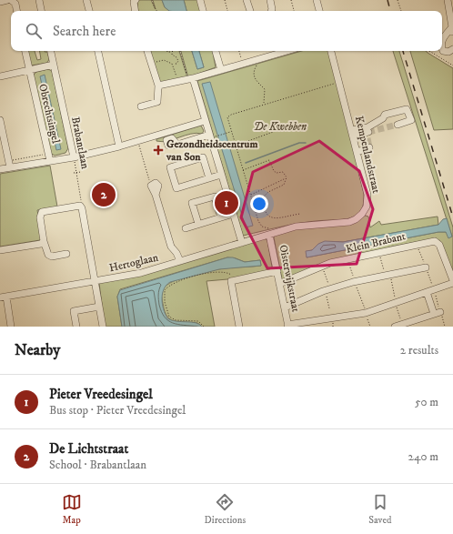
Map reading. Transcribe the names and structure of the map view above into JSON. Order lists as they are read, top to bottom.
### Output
{
  "streets": {
    "street": [
      "Obrechtsingel",
      "Brabantlaan",
      "Kempenlandstraat",
      "Klein Brabant",
      "Hertoglaan",
      "Oisterwijkstraat"
    ]
  },
  "crossings": [
    ["Kempenlandstraat", "Hertoglaan"],
    ["Kempenlandstraat", "Oisterwijkstraat"],
    ["Klein Brabant", "Oisterwijkstraat"],
    ["Hertoglaan", "Oisterwijkstraat"]
  ],
  "parks": ["De Kwebben"],
  "places": {
    "health": ["Gezondheidscentrum van Son"]
  },
  "page": {
    "search": "Search here",
    "pins": ["2", "1"],
    "heading": ["Nearby", "2 results"],
    "list": [
      {
        "mark": "1",
        "name": "Pieter Vreedesingel",
        "note": "Bus stop · Pieter Vreedesingel",
        "value": "50 m"
      },
      {
        "mark": "2",
        "name": "De Lichtstraat",
        "note": "School · Brabantlaan",
        "value": "240 m"
      }
    ],
    "nav": ["Map", "Directions", "Saved"]
  }
}
